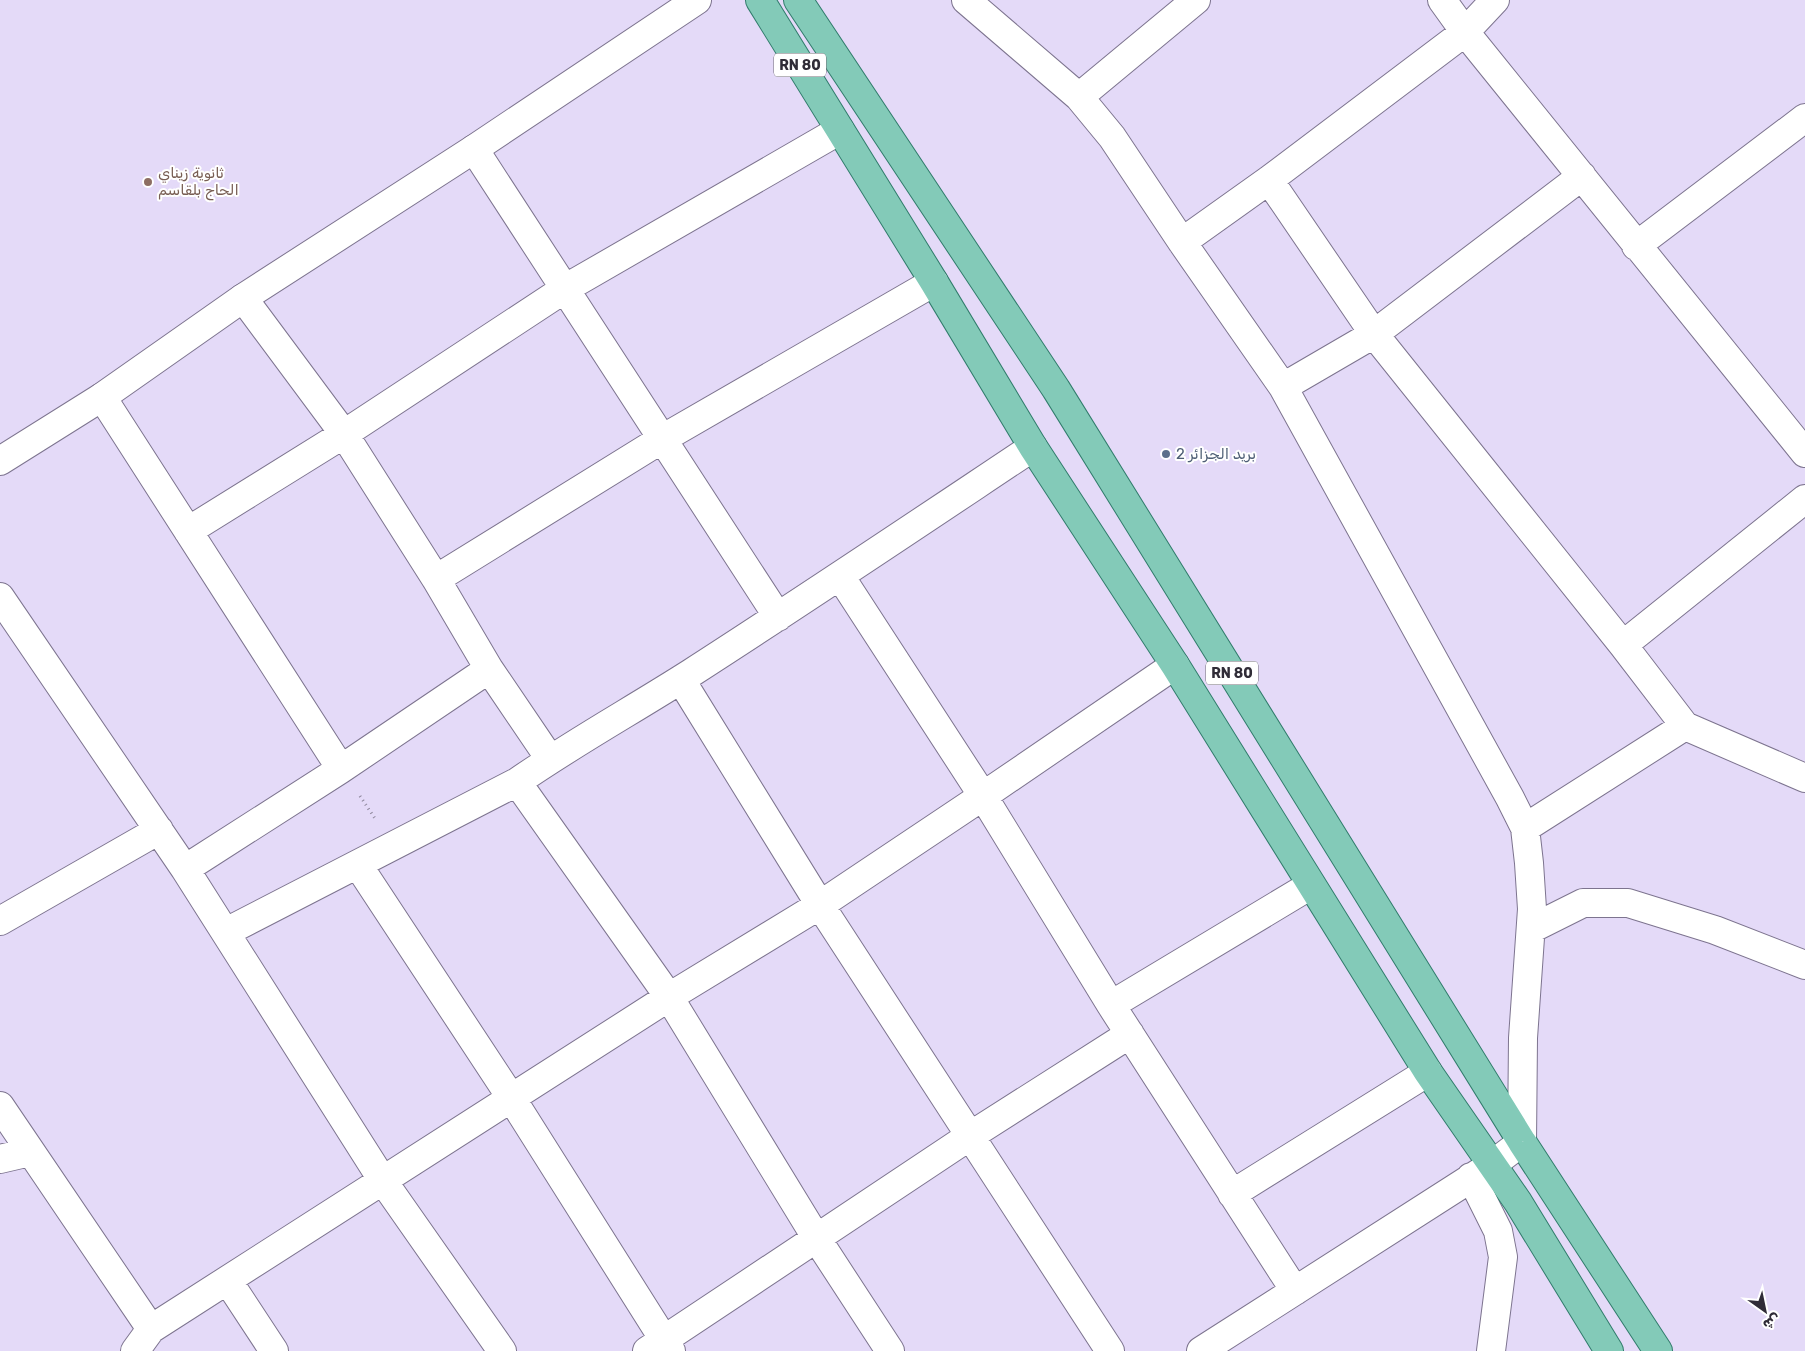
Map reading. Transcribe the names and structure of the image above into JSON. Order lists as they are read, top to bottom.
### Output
{
  "streets": {
    "main road": ["RN 80"]
  },
  "places": ["ثانوية زيناي الحاج بلقاسم", "بريد الجزائر 2"],
  "north": "bottom right"
}
